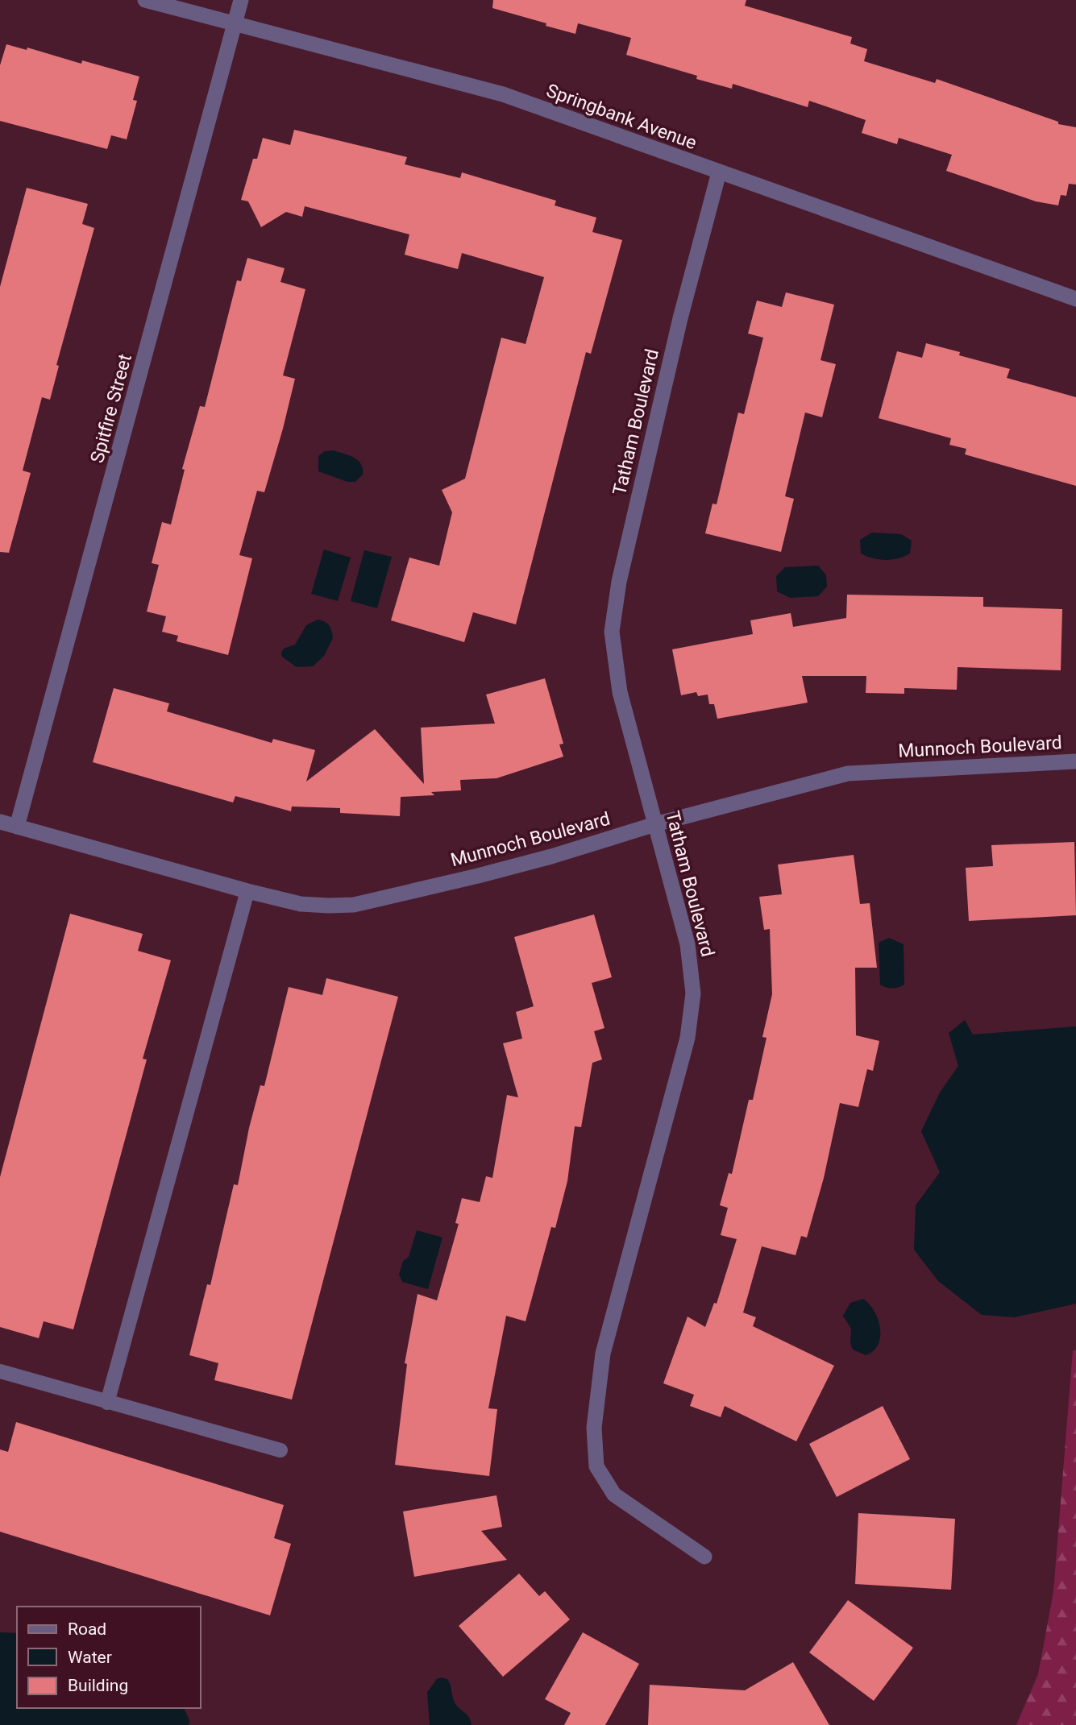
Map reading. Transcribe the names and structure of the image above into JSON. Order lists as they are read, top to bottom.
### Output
{
  "streets": {
    "street": [
      "Springbank Avenue",
      "Spitfire Street",
      "Tatham Boulevard",
      "Munnoch Boulevard"
    ]
  },
  "crossings": [
    ["Springbank Avenue", "Spitfire Street"],
    ["Springbank Avenue", "Tatham Boulevard"],
    ["Spitfire Street", "Munnoch Boulevard"],
    ["Tatham Boulevard", "Munnoch Boulevard"]
  ],
  "legend": ["Road", "Water", "Building"]
}
